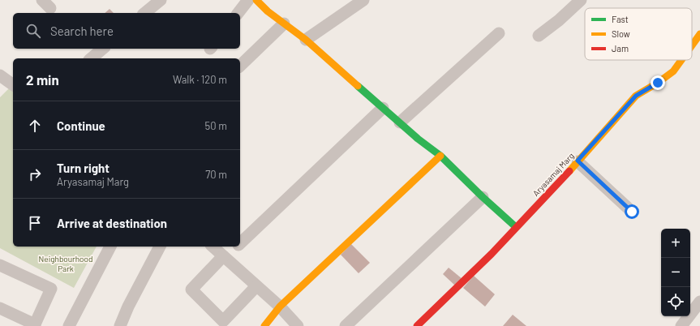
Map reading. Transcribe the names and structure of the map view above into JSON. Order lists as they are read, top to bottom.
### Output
{
  "streets": {
    "street": ["Aryasamaj Marg"]
  },
  "parks": ["Neighbourhood Park"],
  "legend": ["Fast", "Slow", "Jam"],
  "page": {
    "search": "Search here",
    "heading": ["2 min", "Walk · 120 m"],
    "list": [
      ["Continue", "50 m"],
      ["Turn right", "Aryasamaj Marg", "70 m"],
      "Arrive at destination"
    ],
    "map_buttons": ["+", "−"]
  }
}
